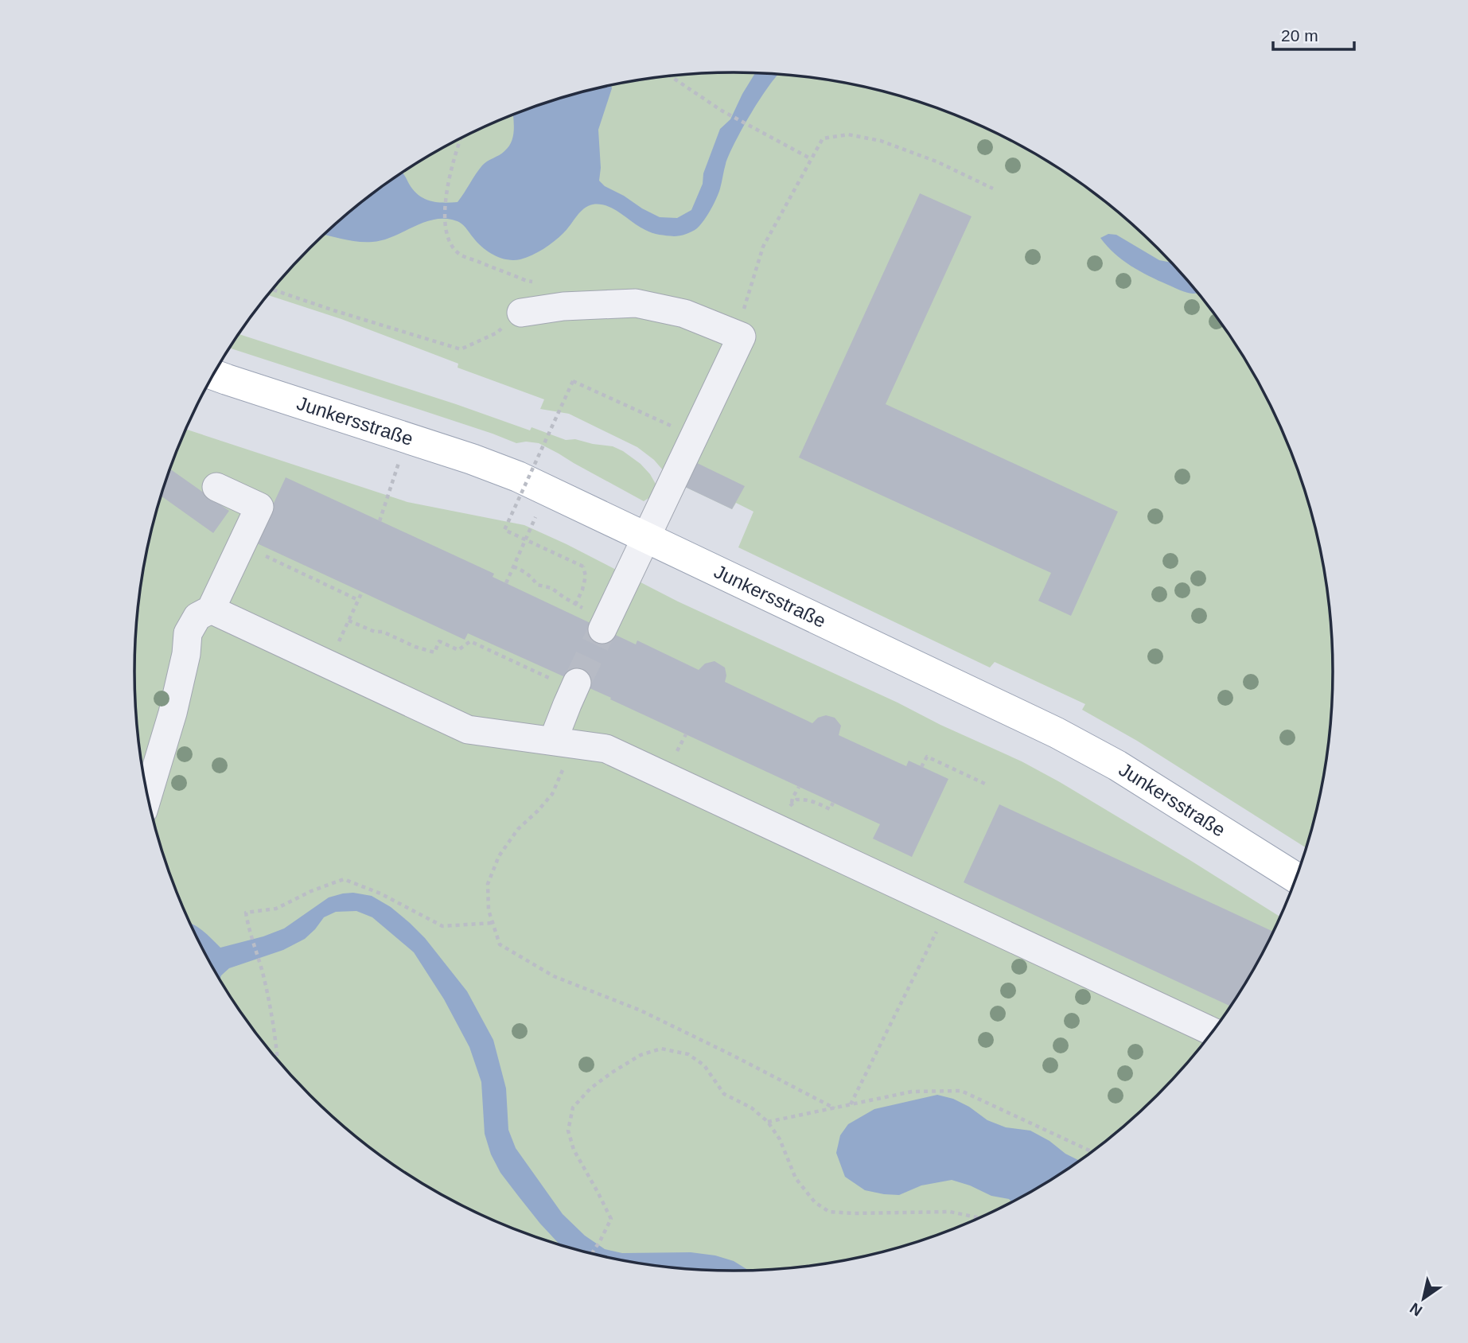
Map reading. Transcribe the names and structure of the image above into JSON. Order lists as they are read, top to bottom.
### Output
{
  "streets": {
    "main road": ["Junkersstraße"]
  },
  "scale_bar": "20 m",
  "north": "bottom left"
}
